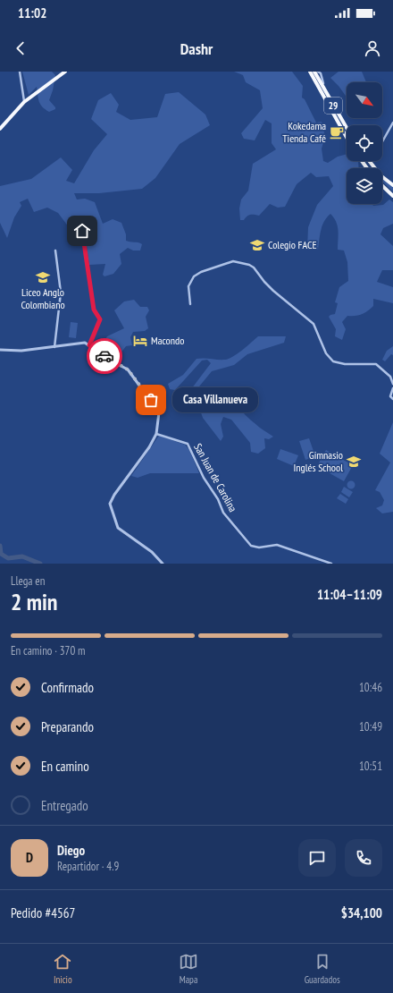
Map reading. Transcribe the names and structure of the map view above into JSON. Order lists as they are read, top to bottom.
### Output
{
  "streets": {
    "highway": ["29"],
    "street": ["San Juan de Carolina"]
  },
  "places": {
    "cafe": ["Kokedama Tienda Café"],
    "school or university": ["Colegio FACE", "Liceo Anglo Colombiano", "Gimnasio Inglés School"],
    "hotel": ["Macondo"],
    "other": ["Casa Villanueva"]
  },
  "north": "bottom right",
  "page": {
    "status": "11:02",
    "header": "Dashr",
    "bubble": "Casa Villanueva",
    "heading": ["2 min", "Llega en", "11:04–11:09"],
    "panel": [
      "Diego",
      "Repartidor · 4.9",
      "Pedido #4567",
      "$34,100"
    ],
    "bar": "En camino · 370 m",
    "list": [
      ["Confirmado", "10:46"],
      ["Preparando", "10:49"],
      ["En camino", "10:51"],
      "Entregado"
    ],
    "round": "D",
    "tabs": ["Inicio", "Mapa", "Guardados"]
  }
}
